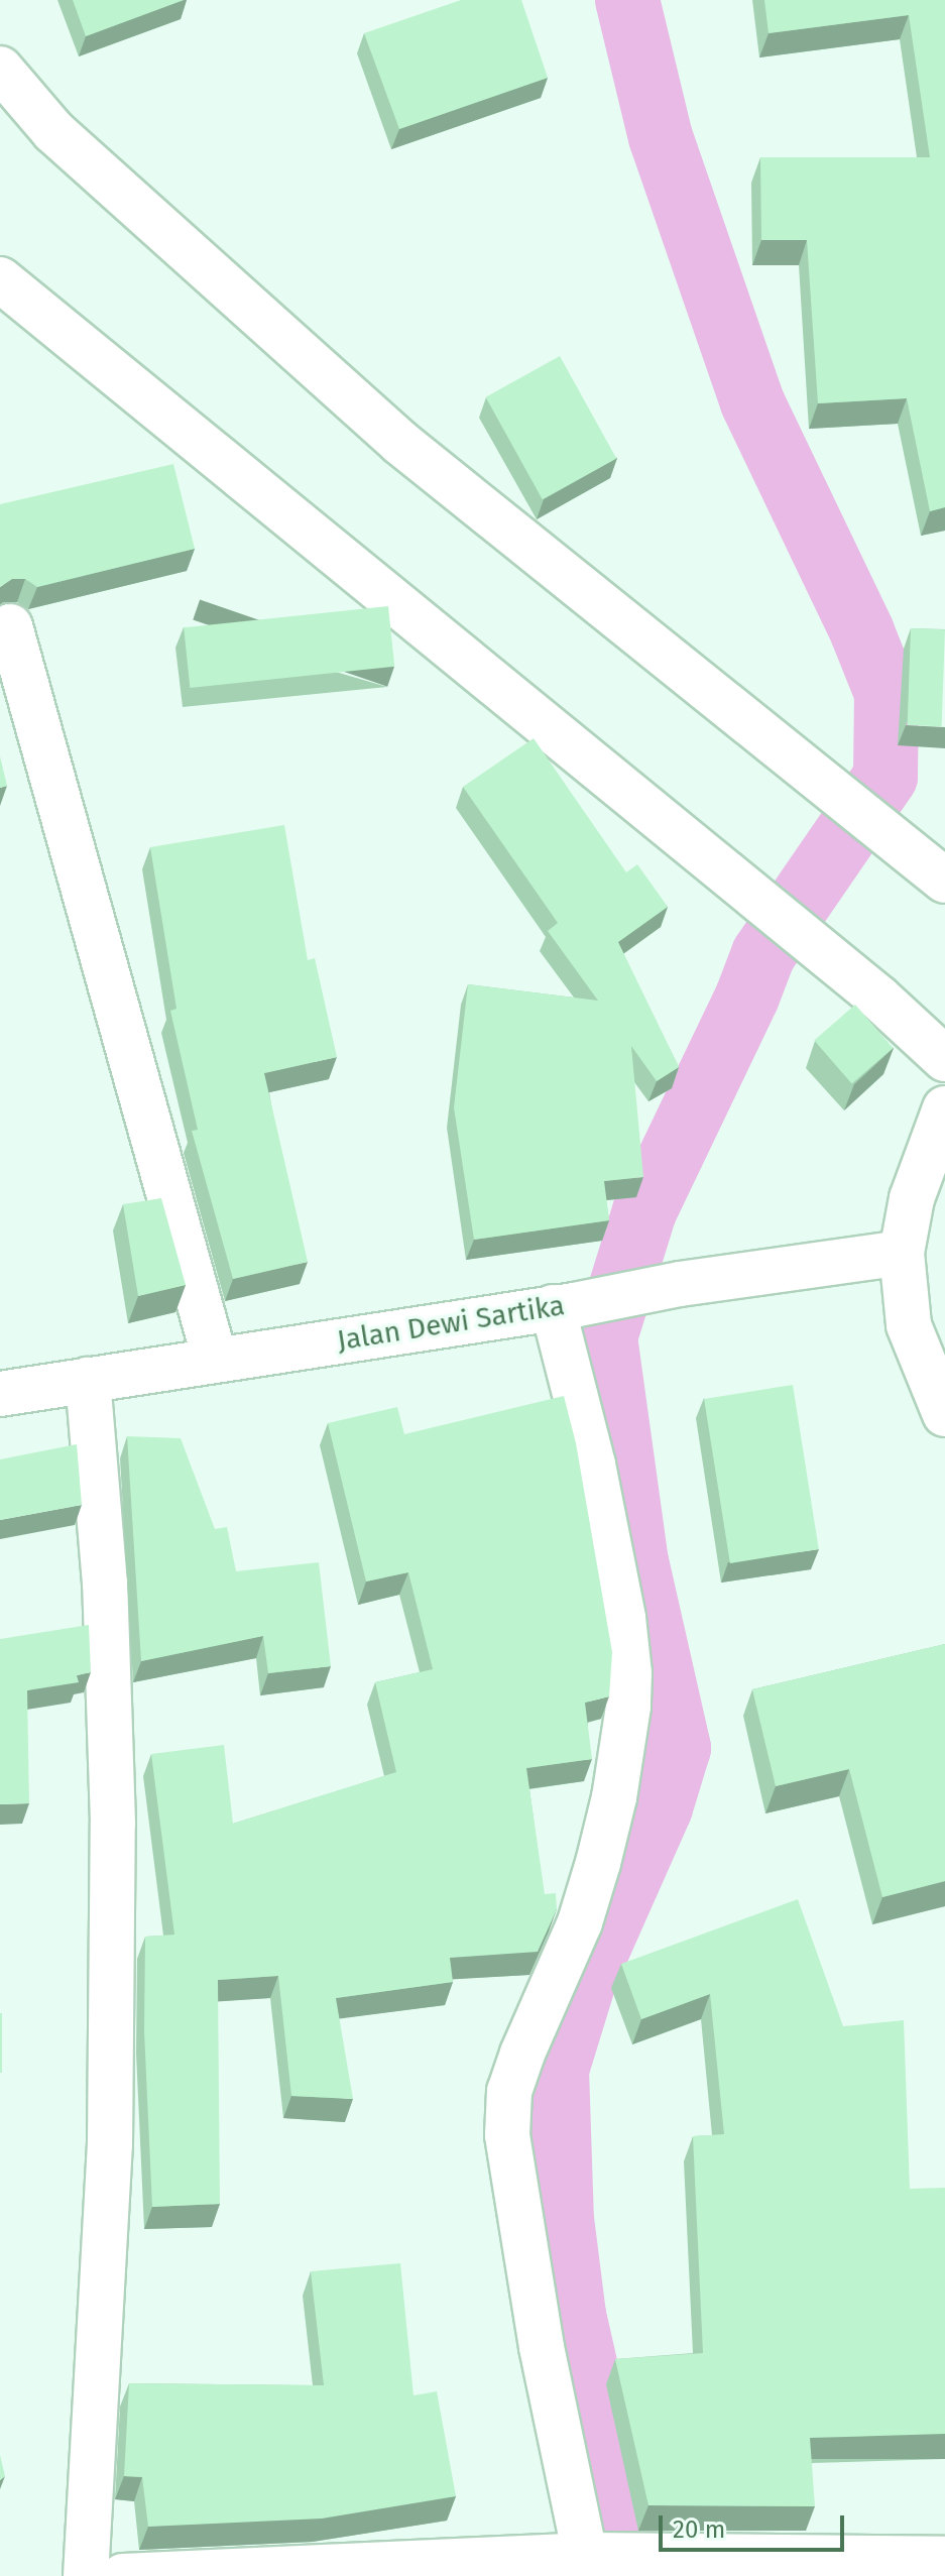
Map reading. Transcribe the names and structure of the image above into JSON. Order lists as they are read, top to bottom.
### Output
{
  "streets": {
    "street": ["Jalan Dewi Sartika"]
  },
  "scale_bar": "20 m"
}
